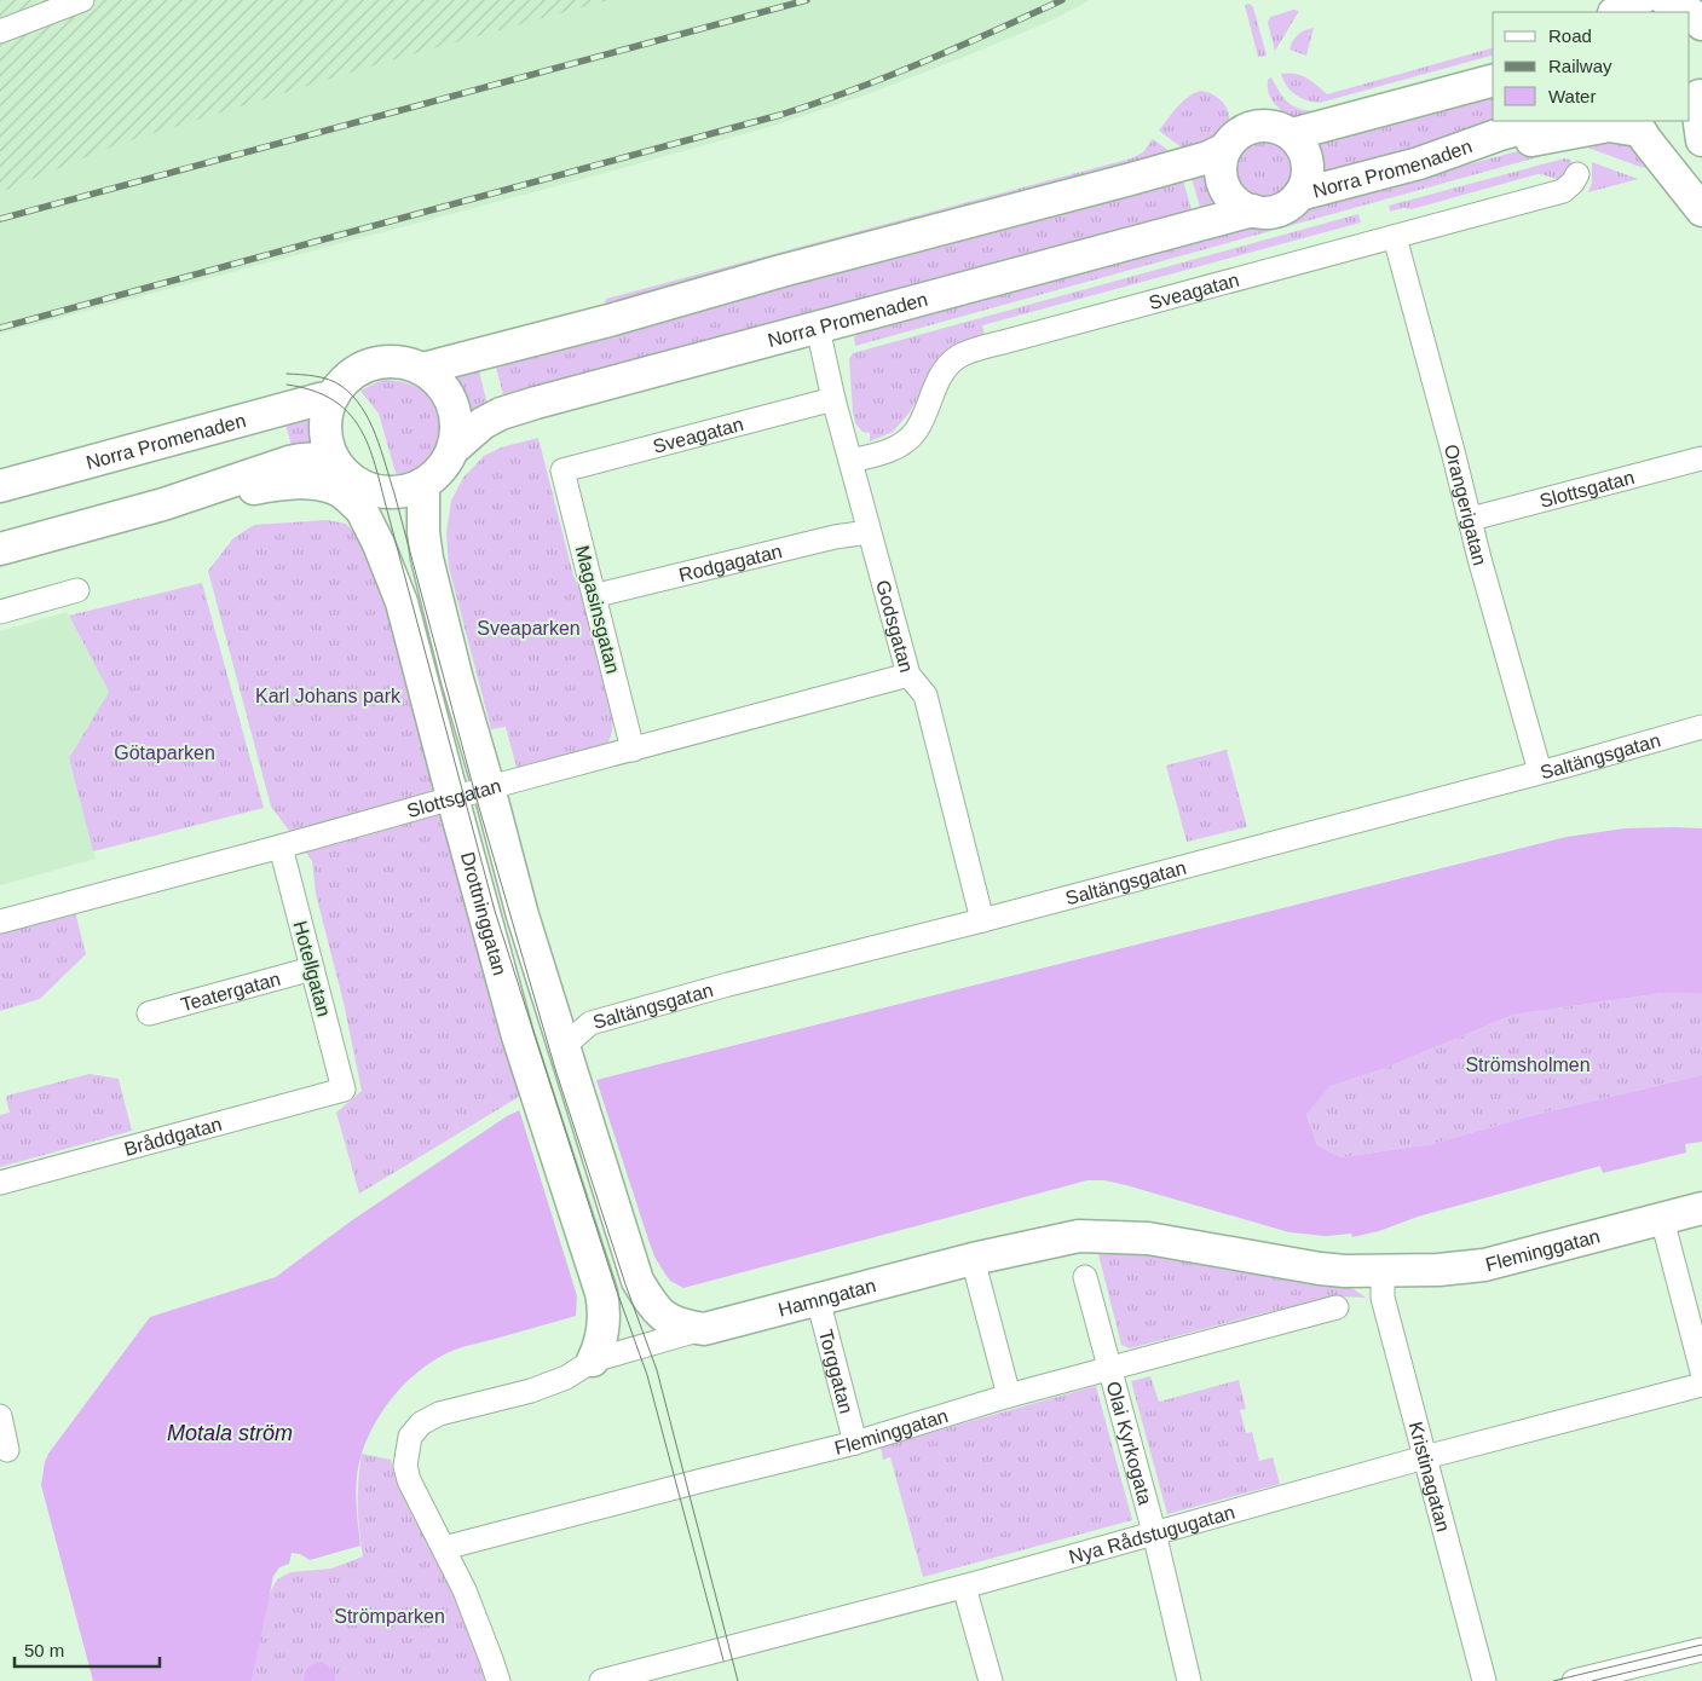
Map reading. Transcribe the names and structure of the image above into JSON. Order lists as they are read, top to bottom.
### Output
{
  "streets": {
    "main road": [
      "Norra Promenaden",
      "Drottninggatan",
      "Fleminggatan",
      "Hamngatan"
    ],
    "street": [
      "Sveagatan",
      "Slottsgatan",
      "Orangerigatan",
      "Rodgagatan",
      "Magasinsgatan",
      "Godsgatan",
      "Saltängsgatan",
      "Hotellgatan",
      "Teatergatan",
      "Bråddgatan",
      "Torggatan",
      "Olai Kyrkogata",
      "Kristinagatan",
      "Nya Rådstugugatan"
    ]
  },
  "crossings": [
    ["Norra Promenaden", "Godsgatan"],
    ["Norra Promenaden", "Drottninggatan"],
    ["Sveagatan", "Orangerigatan"],
    ["Sveagatan", "Magasinsgatan"],
    ["Sveagatan", "Godsgatan"],
    ["Slottsgatan", "Orangerigatan"],
    ["Slottsgatan", "Magasinsgatan"],
    ["Slottsgatan", "Godsgatan"],
    ["Slottsgatan", "Drottninggatan"],
    ["Slottsgatan", "Hotellgatan"],
    ["Orangerigatan", "Saltängsgatan"],
    ["Rodgagatan", "Magasinsgatan"],
    ["Rodgagatan", "Godsgatan"],
    ["Godsgatan", "Saltängsgatan"],
    ["Saltängsgatan", "Drottninggatan"],
    ["Drottninggatan", "Hamngatan"],
    ["Hotellgatan", "Teatergatan"],
    ["Hotellgatan", "Bråddgatan"],
    ["Fleminggatan", "Hamngatan"],
    ["Fleminggatan", "Torggatan"],
    ["Fleminggatan", "Olai Kyrkogata"],
    ["Fleminggatan", "Kristinagatan"],
    ["Hamngatan", "Torggatan"],
    ["Hamngatan", "Kristinagatan"],
    ["Olai Kyrkogata", "Nya Rådstugugatan"],
    ["Kristinagatan", "Nya Rådstugugatan"]
  ],
  "water": ["Motala ström"],
  "parks": [
    "Sveaparken",
    "Karl Johans park",
    "Götaparken",
    "Strömsholmen",
    "Strömparken"
  ],
  "legend": ["Road", "Railway", "Water"],
  "scale_bar": "50 m"
}
